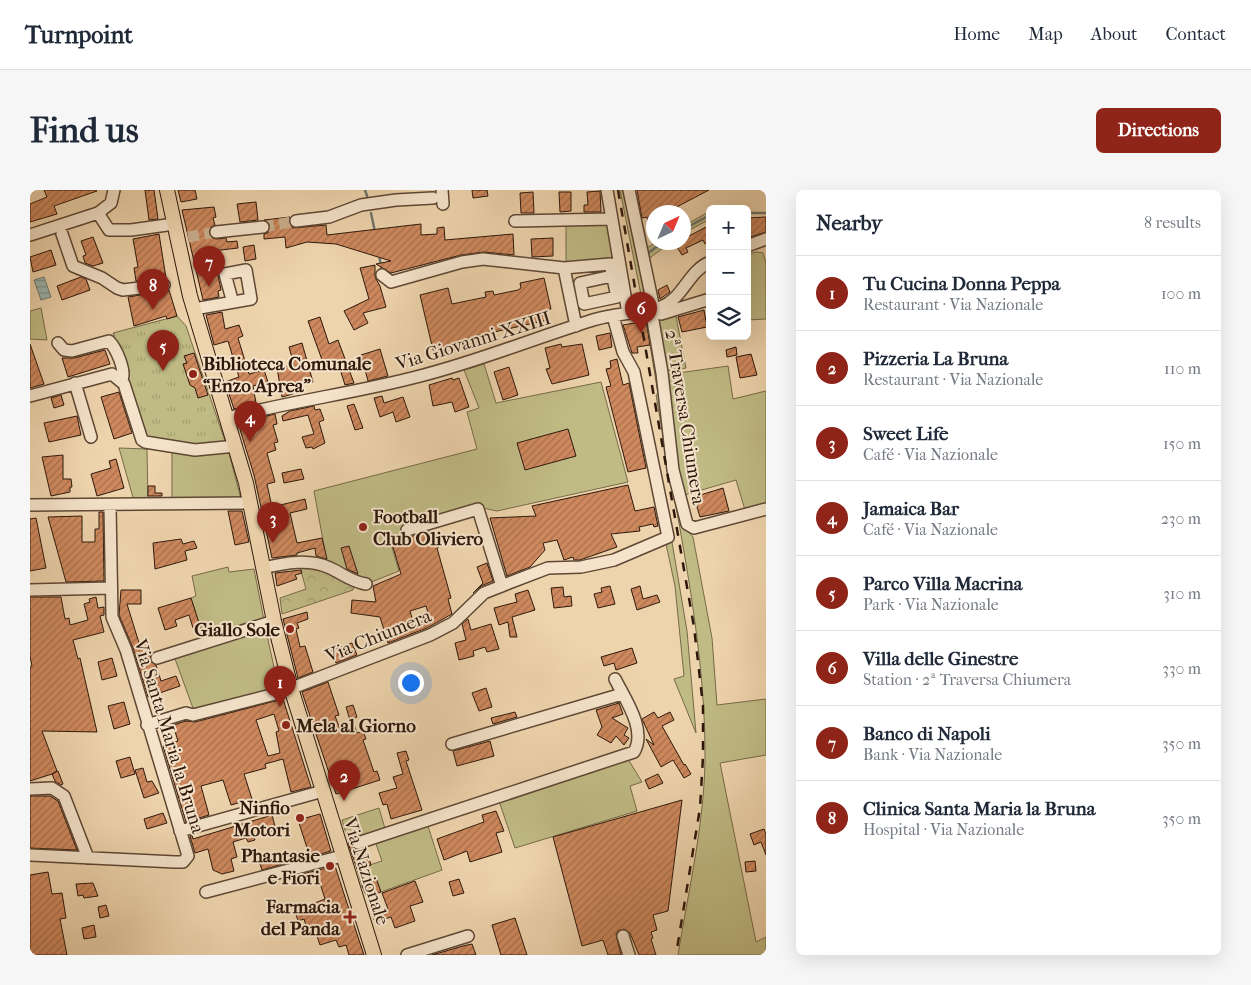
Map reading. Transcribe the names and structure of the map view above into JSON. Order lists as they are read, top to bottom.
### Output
{
  "streets": {
    "main road": ["Via Nazionale"],
    "street": [
      "Via Giovanni XXIII",
      "2ª Traversa Chiumera",
      "Via Chiumera",
      "Via Santa Maria la Bruna"
    ]
  },
  "crossings": [
    ["Via Giovanni XXIII", "2ª Traversa Chiumera"],
    ["Via Giovanni XXIII", "Via Chiumera"],
    ["Via Giovanni XXIII", "Via Nazionale"],
    ["Via Chiumera", "Via Santa Maria la Bruna"],
    ["Via Chiumera", "Via Nazionale"]
  ],
  "places": {
    "other": [
      "Biblioteca Comunale “Enzo Aprea”",
      "Football Club Oliviero",
      "Giallo Sole",
      "Mela al Giorno",
      "Ninfio Motori",
      "Phantasie e Fiori"
    ],
    "health": ["Farmacia del Panda"]
  },
  "north": "top right",
  "page": {
    "header": "Turnpoint",
    "nav": [
      "Home",
      "Map",
      "About",
      "Contact"
    ],
    "buttons": "Directions",
    "title": "Find us",
    "heading": ["Nearby", "8 results"],
    "map_buttons": ["+", "−"],
    "pins": [
      "7",
      "8",
      "6",
      "5",
      "4",
      "3",
      "1",
      "2"
    ],
    "list": [
      {
        "mark": "1",
        "name": "Tu Cucina Donna Peppa",
        "note": "Restaurant · Via Nazionale",
        "value": "100 m"
      },
      {
        "mark": "2",
        "name": "Pizzeria La Bruna",
        "note": "Restaurant · Via Nazionale",
        "value": "110 m"
      },
      {
        "mark": "3",
        "name": "Sweet Life",
        "note": "Café · Via Nazionale",
        "value": "150 m"
      },
      {
        "mark": "4",
        "name": "Jamaica Bar",
        "note": "Café · Via Nazionale",
        "value": "230 m"
      },
      {
        "mark": "5",
        "name": "Parco Villa Macrina",
        "note": "Park · Via Nazionale",
        "value": "310 m"
      },
      {
        "mark": "6",
        "name": "Villa delle Ginestre",
        "note": "Station · 2ª Traversa Chiumera",
        "value": "330 m"
      },
      {
        "mark": "7",
        "name": "Banco di Napoli",
        "note": "Bank · Via Nazionale",
        "value": "350 m"
      },
      {
        "mark": "8",
        "name": "Clinica Santa Maria la Bruna",
        "note": "Hospital · Via Nazionale",
        "value": "350 m"
      }
    ]
  }
}
